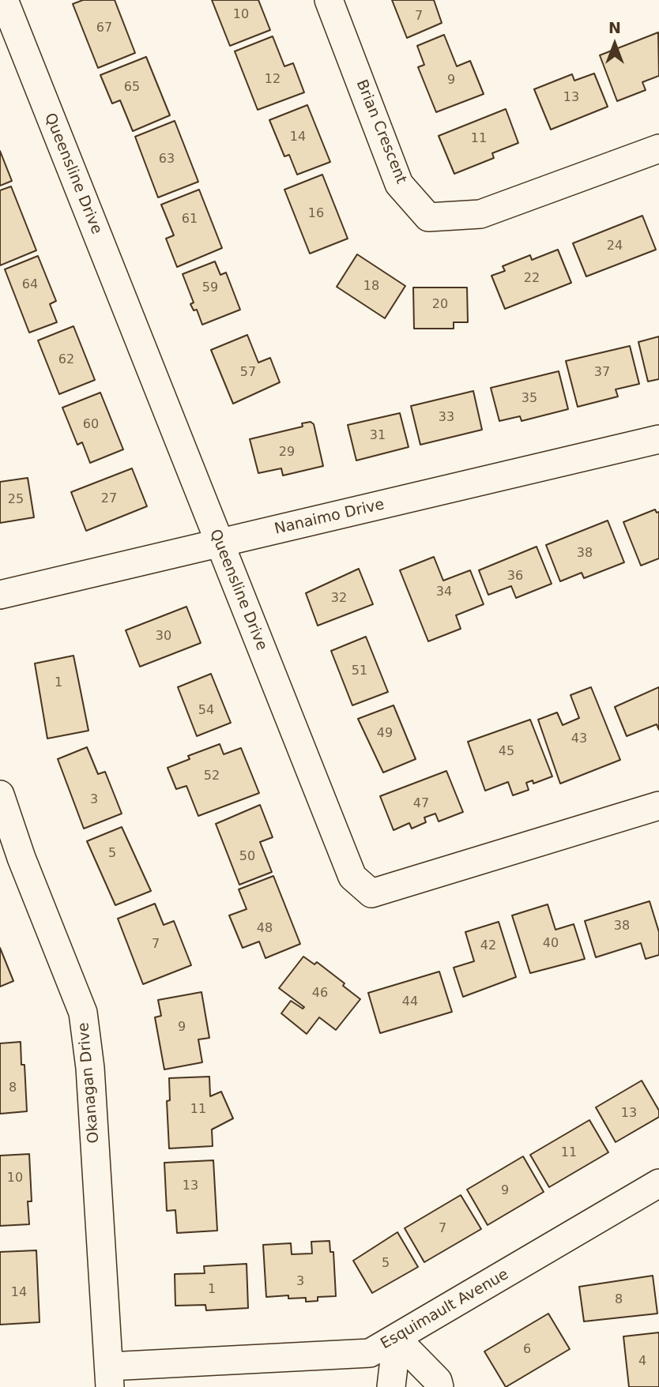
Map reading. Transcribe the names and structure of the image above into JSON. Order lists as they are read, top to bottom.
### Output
{
  "streets": {
    "street": [
      "Brian Crescent",
      "Queensline Drive",
      "Nanaimo Drive",
      "Okanagan Drive",
      "Esquimault Avenue"
    ]
  },
  "crossings": [
    ["Queensline Drive", "Nanaimo Drive"],
    ["Okanagan Drive", "Esquimault Avenue"]
  ],
  "house_numbers": [
    "10",
    "7",
    "67",
    "12",
    "9",
    "65",
    "13",
    "14",
    "11",
    "63",
    "16",
    "61",
    "24",
    "22",
    "64",
    "18",
    "59",
    "20",
    "62",
    "57",
    "37",
    "35",
    "33",
    "60",
    "31",
    "29",
    "27",
    "25",
    "38",
    "36",
    "34",
    "32",
    "30",
    "51",
    "1",
    "54",
    "49",
    "43",
    "45",
    "52",
    "3",
    "47",
    "5",
    "50",
    "38",
    "48",
    "40",
    "7",
    "42",
    "46",
    "44",
    "9",
    "8",
    "11",
    "13",
    "11",
    "10",
    "13",
    "9",
    "7",
    "5",
    "3",
    "1",
    "14",
    "8",
    "6",
    "4"
  ],
  "north": "top"
}
